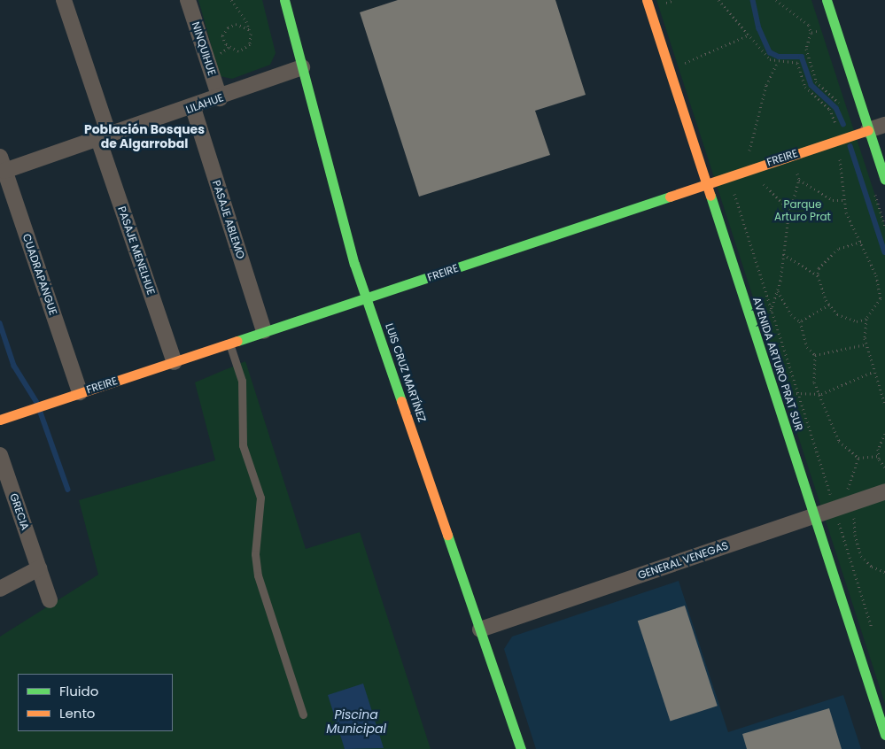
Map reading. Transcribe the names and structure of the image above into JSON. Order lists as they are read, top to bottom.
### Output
{
  "streets": {
    "street": [
      "NINQUIHUE",
      "LILAHUE",
      "FREIRE",
      "PASAJE ABLEMO",
      "PASAJE MENELHUE",
      "CUADRAPANGUE",
      "AVENIDA ARTURO PRAT SUR",
      "LUIS CRUZ MARTÍNEZ",
      "GRECIA",
      "GENERAL VENEGAS"
    ]
  },
  "crossings": [
    ["NINQUIHUE", "LILAHUE"],
    ["LILAHUE", "PASAJE ABLEMO"],
    ["LILAHUE", "PASAJE MENELHUE"],
    ["LILAHUE", "CUADRAPANGUE"],
    ["LILAHUE", "LUIS CRUZ MARTÍNEZ"],
    ["FREIRE", "PASAJE ABLEMO"],
    ["FREIRE", "PASAJE MENELHUE"],
    ["FREIRE", "CUADRAPANGUE"],
    ["FREIRE", "AVENIDA ARTURO PRAT SUR"],
    ["FREIRE", "LUIS CRUZ MARTÍNEZ"],
    ["AVENIDA ARTURO PRAT SUR", "GENERAL VENEGAS"],
    ["LUIS CRUZ MARTÍNEZ", "GENERAL VENEGAS"]
  ],
  "districts": ["Población Bosques de Algarrobal"],
  "water": ["Piscina Municipal"],
  "parks": ["Parque Arturo Prat"],
  "legend": ["Fluido", "Lento"]
}
